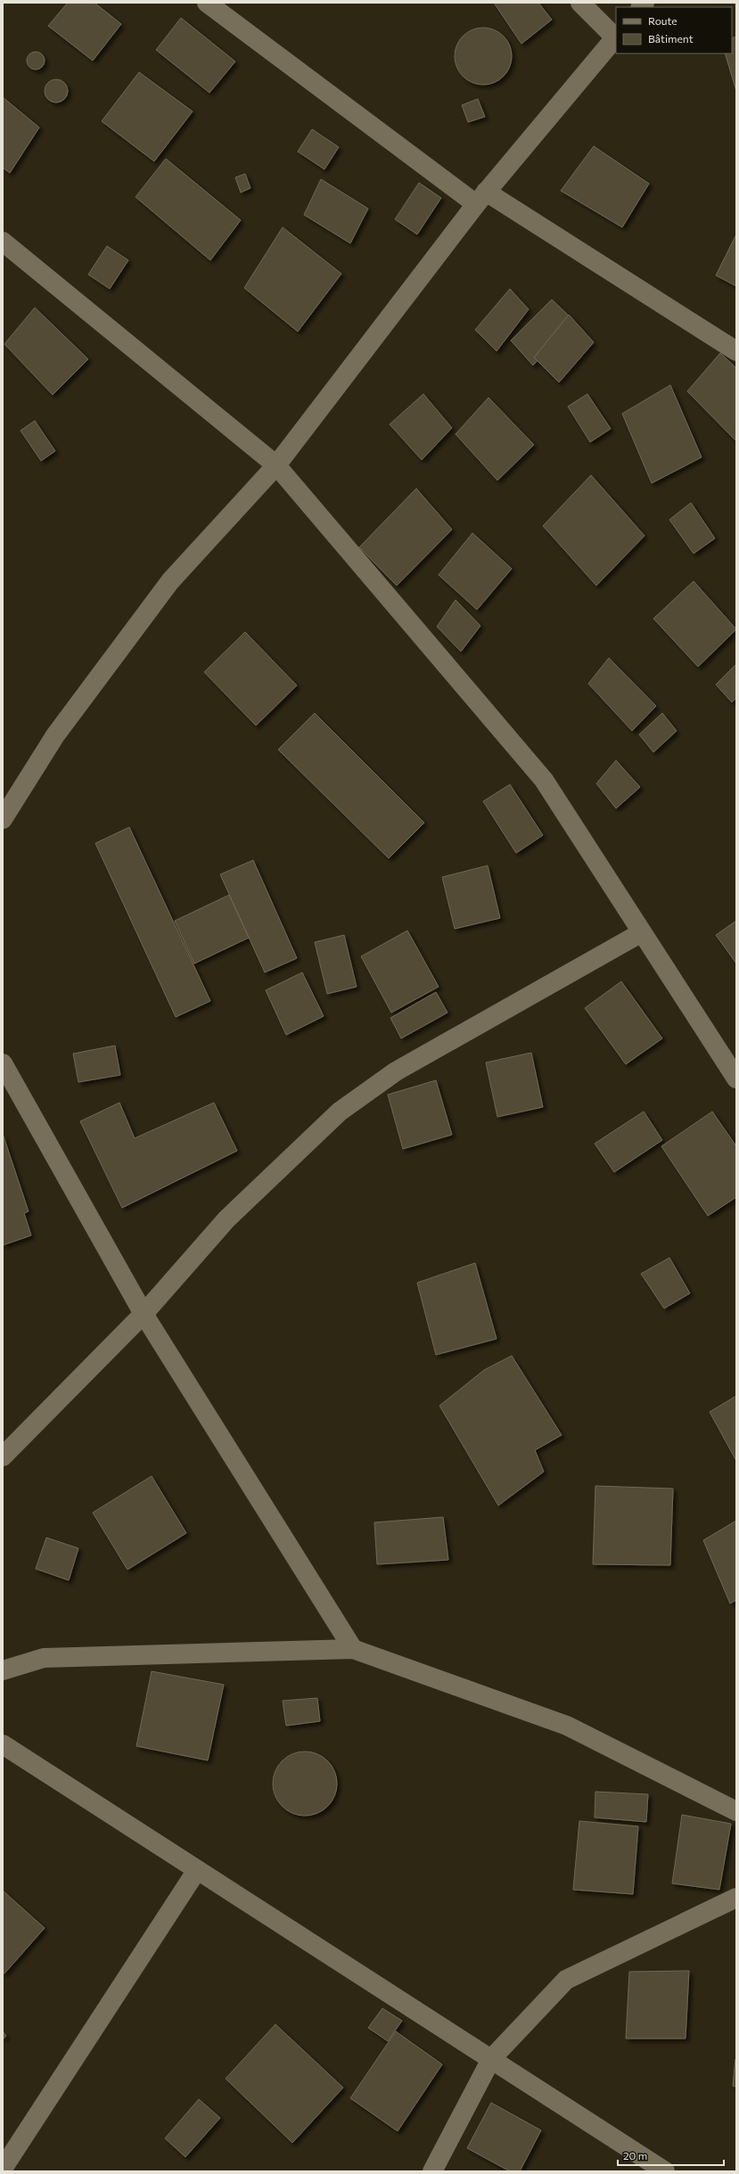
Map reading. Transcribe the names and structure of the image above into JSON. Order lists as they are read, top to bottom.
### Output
{
  "legend": ["Route", "Bâtiment"],
  "scale_bar": "20 m"
}
